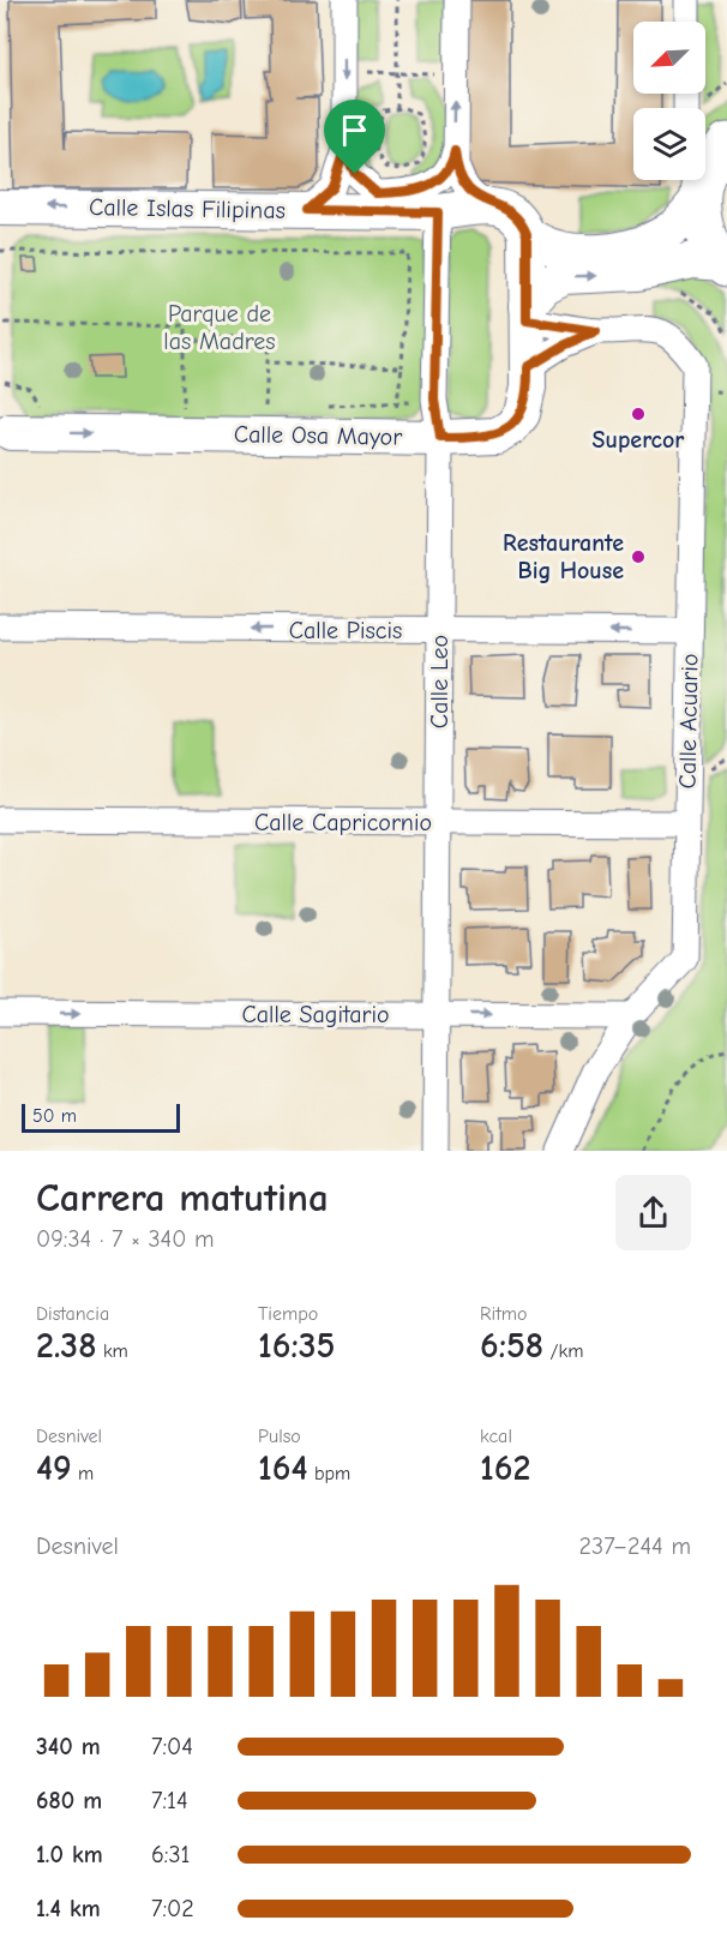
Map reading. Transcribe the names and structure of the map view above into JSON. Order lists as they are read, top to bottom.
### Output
{
  "streets": {
    "main road": ["Calle Islas Filipinas", "Calle Osa Mayor"],
    "street": [
      "Calle Piscis",
      "Calle Leo",
      "Calle Acuario",
      "Calle Capricornio",
      "Calle Sagitario"
    ]
  },
  "crossings": [
    ["Calle Islas Filipinas", "Calle Leo"],
    ["Calle Osa Mayor", "Calle Leo"],
    ["Calle Piscis", "Calle Leo"],
    ["Calle Piscis", "Calle Acuario"],
    ["Calle Leo", "Calle Capricornio"],
    ["Calle Leo", "Calle Sagitario"],
    ["Calle Acuario", "Calle Capricornio"],
    ["Calle Acuario", "Calle Sagitario"]
  ],
  "one_way": [
    "Calle Islas Filipinas",
    "Calle Osa Mayor",
    "Calle Piscis",
    "Calle Sagitario"
  ],
  "parks": ["Parque de las Madres"],
  "places": ["Supercor", "Restaurante Big House"],
  "scale_bar": "50 m",
  "north": "bottom left",
  "page": {
    "scale": "50 m",
    "heading": ["Carrera matutina", "09:34 · 7 × 340 m"],
    "stats": [
      ["Distancia", "2.38 km"],
      ["Tiempo", "16:35"],
      ["Ritmo", "6:58 /km"],
      ["Desnivel", "49 m"],
      ["Pulso", "164 bpm"],
      ["kcal", "162"]
    ],
    "chart": ["Desnivel", "237–244 m"],
    "list": [
      {
        "name": "340 m",
        "note": "7:04"
      },
      {
        "name": "680 m",
        "note": "7:14"
      },
      {
        "name": "1.0 km",
        "note": "6:31"
      },
      {
        "name": "1.4 km",
        "note": "7:02"
      }
    ]
  }
}
